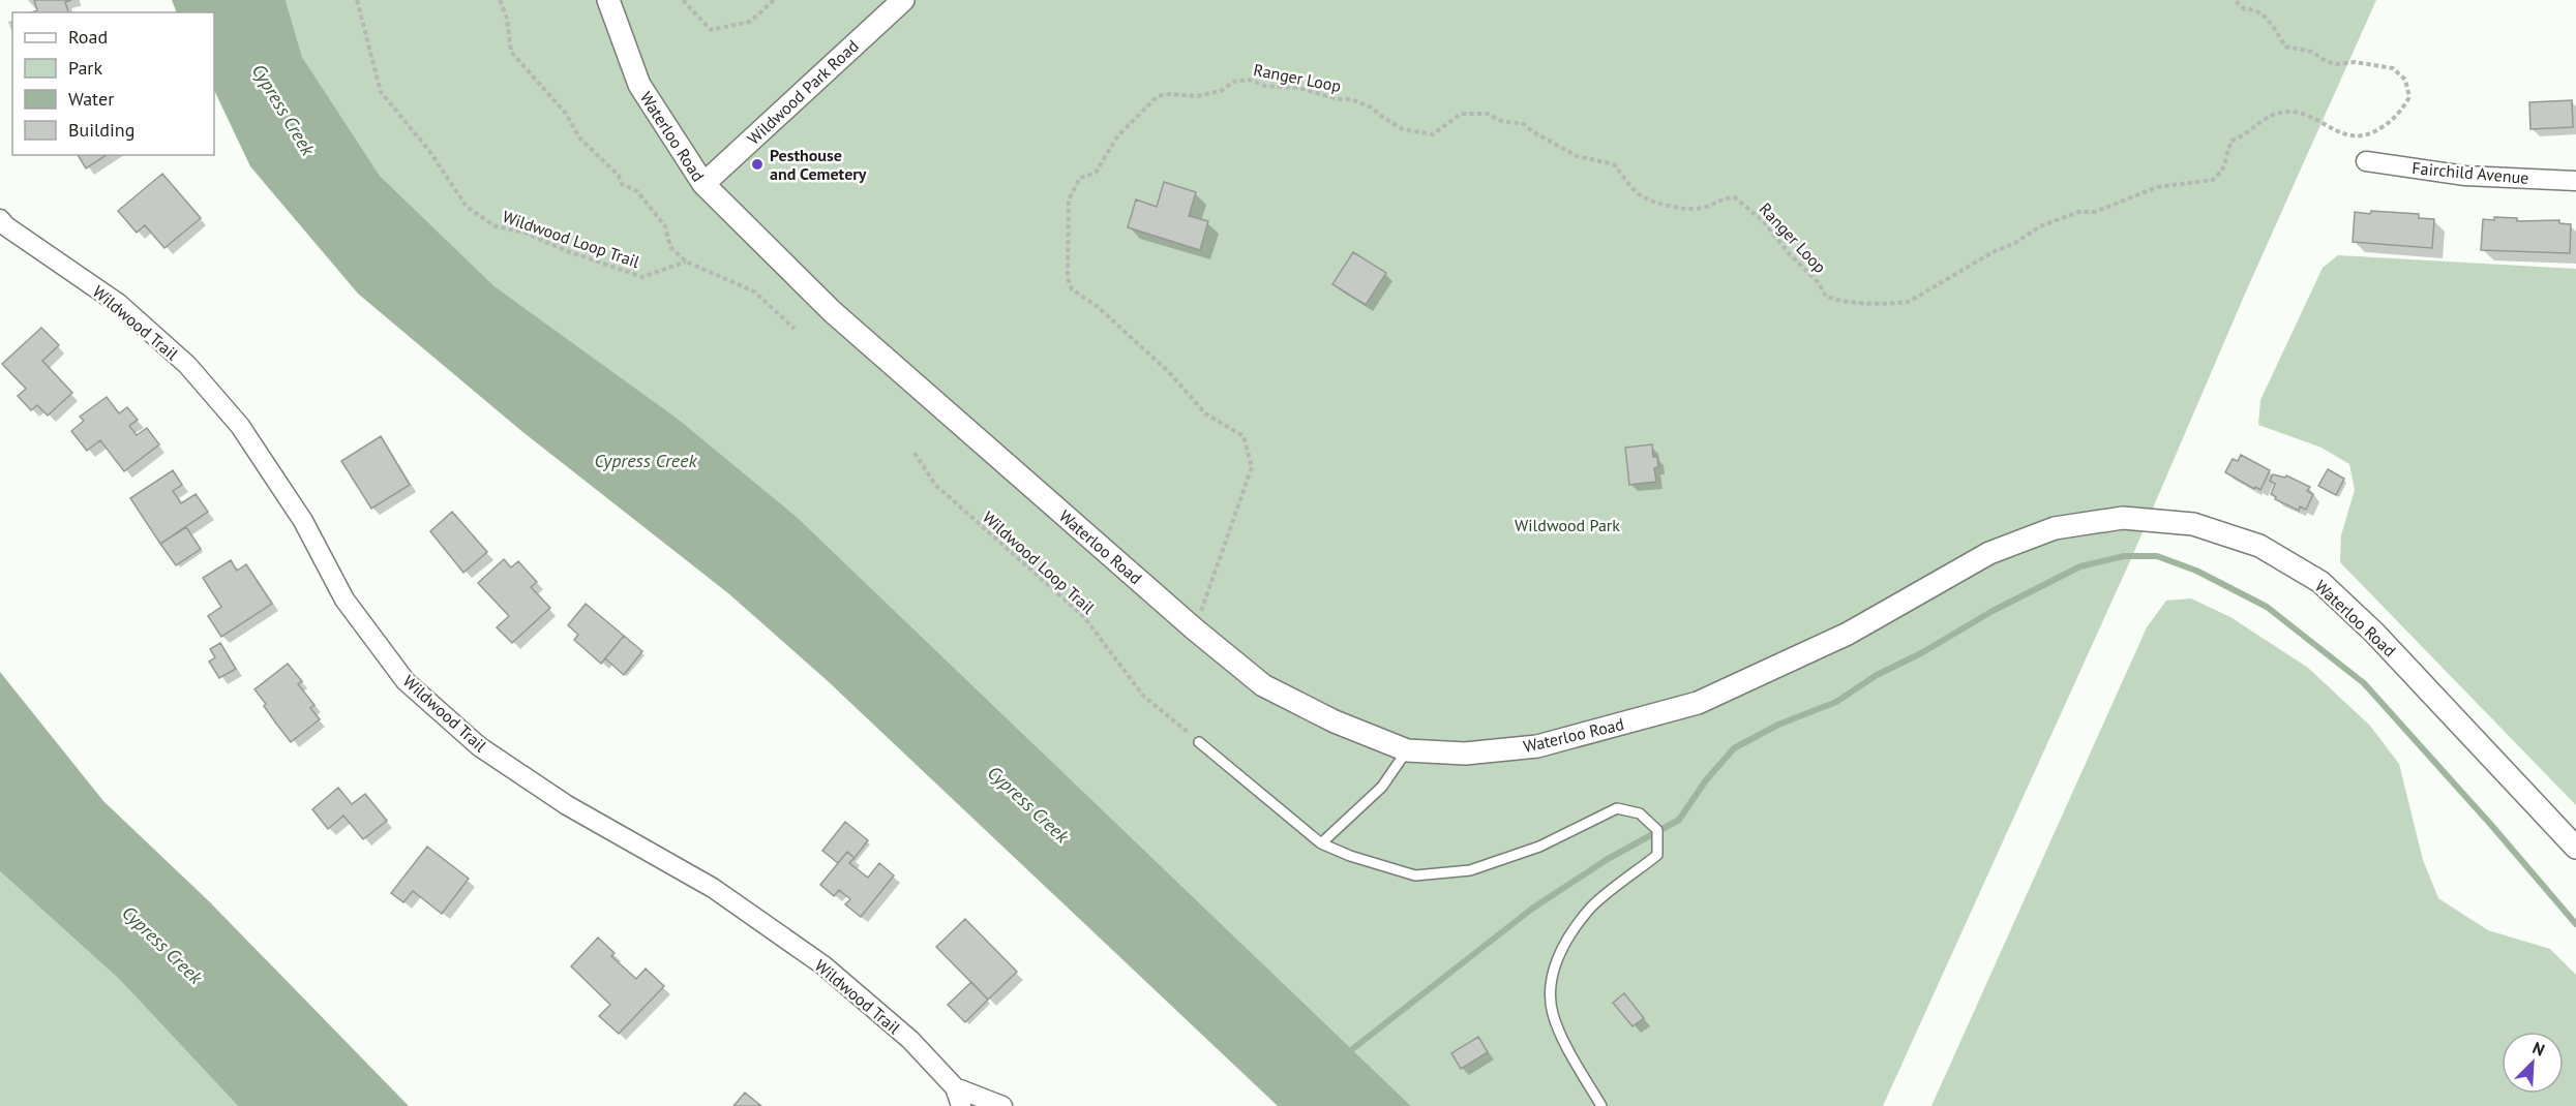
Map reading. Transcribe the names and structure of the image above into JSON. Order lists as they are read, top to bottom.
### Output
{
  "streets": {
    "street": [
      "Wildwood Park Road",
      "Waterloo Road",
      "Fairchild Avenue",
      "Wildwood Trail"
    ],
    "path": ["Ranger Loop", "Wildwood Loop Trail"]
  },
  "crossings": [
    ["Ranger Loop", "Waterloo Road"],
    ["Wildwood Park Road", "Waterloo Road"]
  ],
  "water": ["Cypress Creek"],
  "parks": ["Wildwood Park"],
  "places": ["Pesthouse and Cemetery"],
  "legend": [
    "Road",
    "Park",
    "Water",
    "Building"
  ],
  "north": "top right"
}
